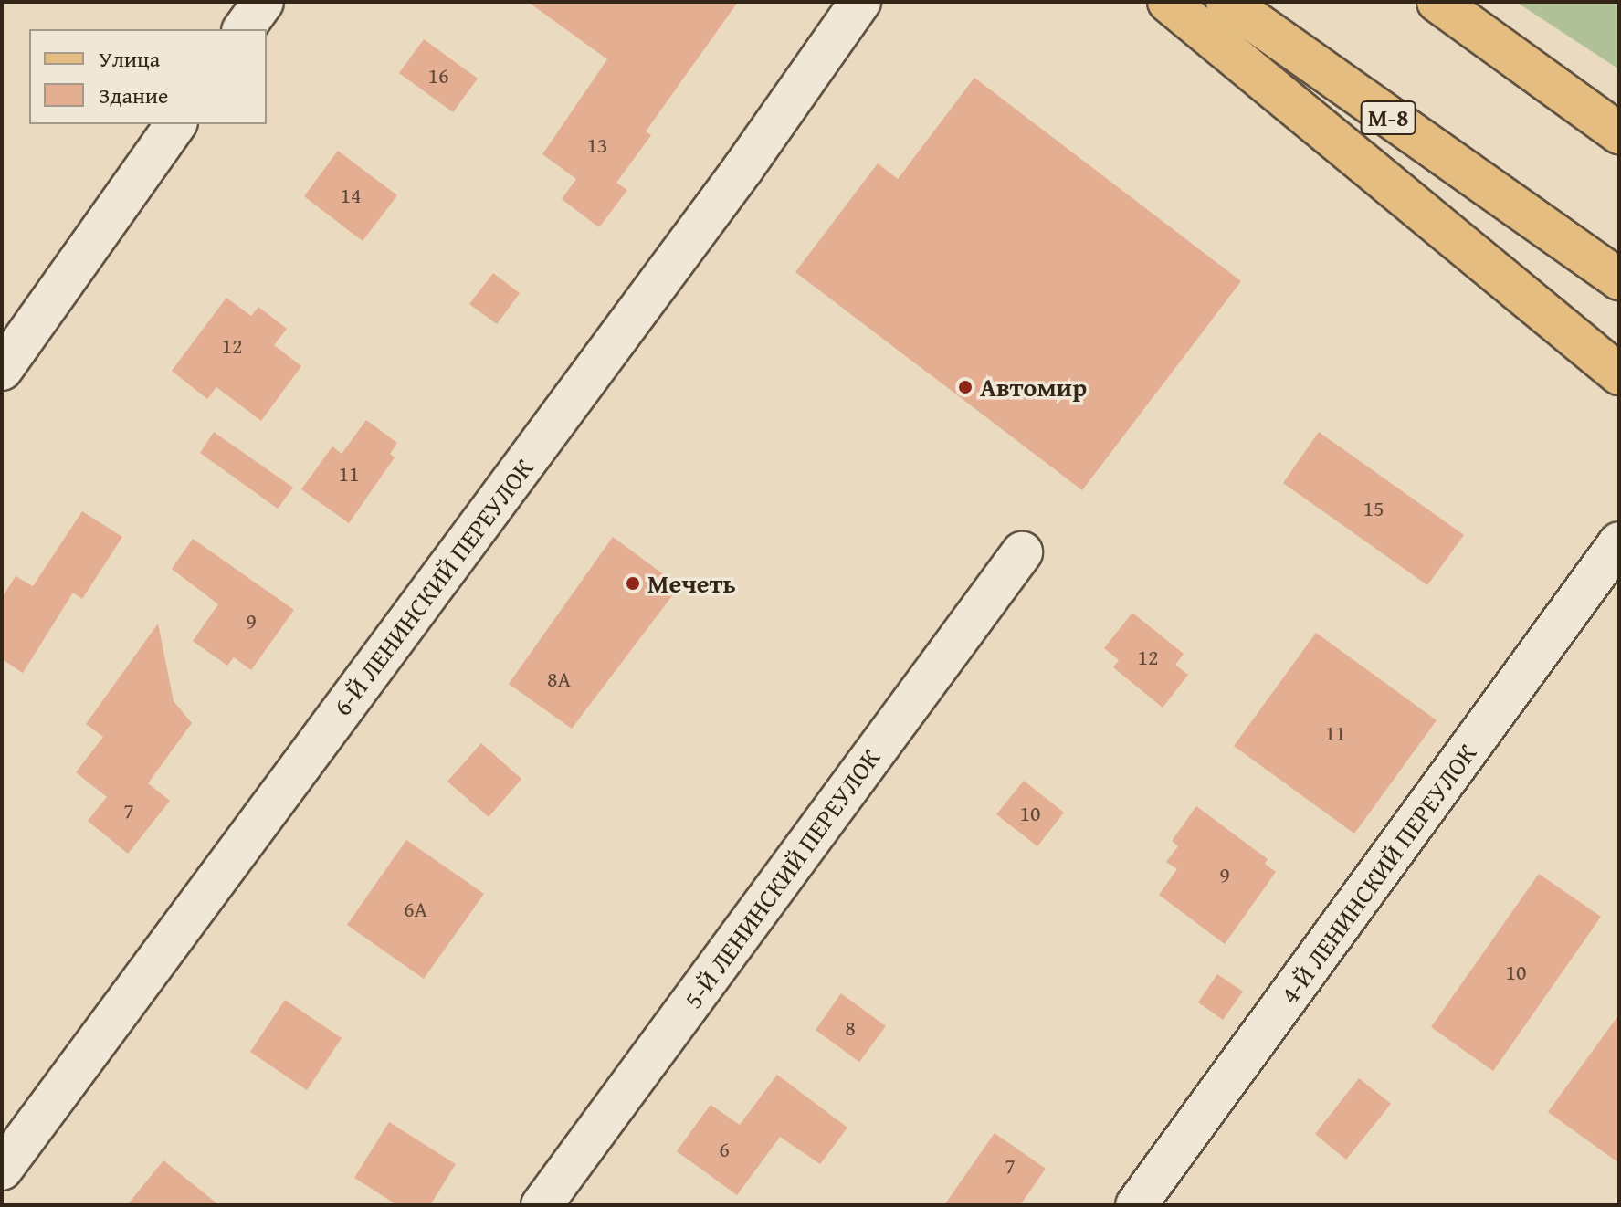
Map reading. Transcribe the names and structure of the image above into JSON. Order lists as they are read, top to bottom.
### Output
{
  "streets": {
    "main road": ["М-8"],
    "street": ["6-Й ЛЕНИНСКИЙ ПЕРЕУЛОК", "4-Й ЛЕНИНСКИЙ ПЕРЕУЛОК", "5-Й ЛЕНИНСКИЙ ПЕРЕУЛОК"]
  },
  "places": ["Автомир", "Мечеть"],
  "house_numbers": [
    "16",
    "13",
    "14",
    "12",
    "11",
    "15",
    "9",
    "12",
    "8А",
    "11",
    "7",
    "10",
    "9",
    "6А",
    "10",
    "8",
    "6",
    "7"
  ],
  "legend": ["Улица", "Здание"]
}
